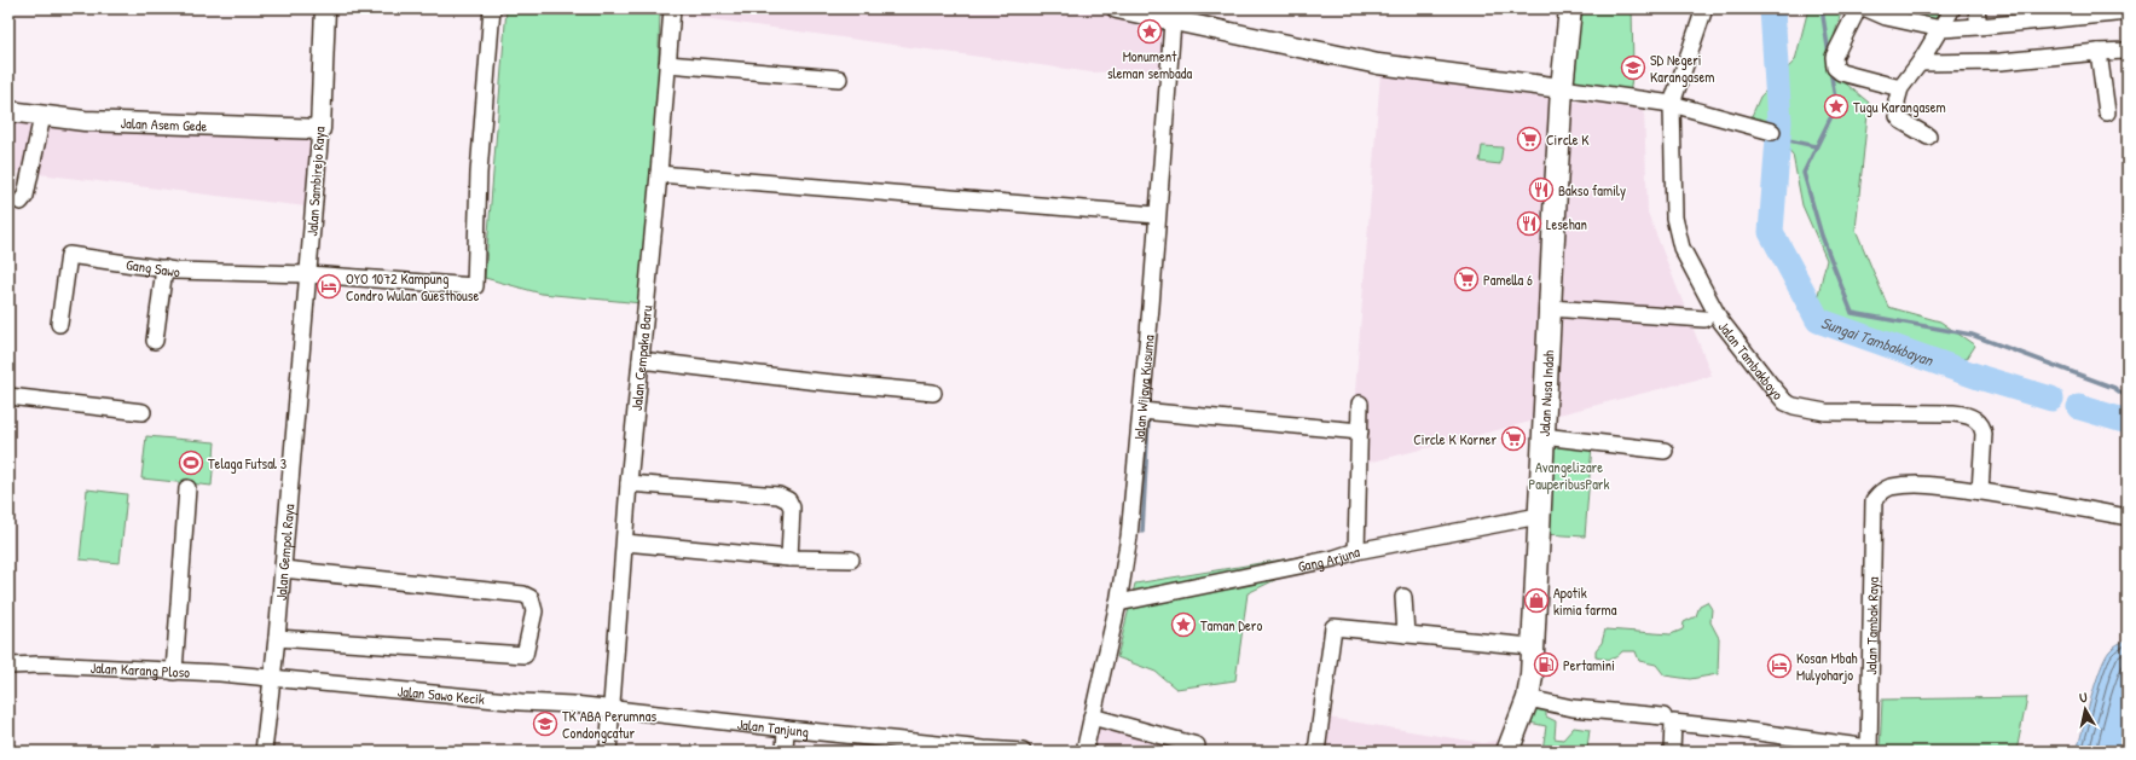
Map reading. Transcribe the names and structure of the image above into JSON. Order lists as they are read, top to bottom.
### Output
{
  "streets": {
    "main road": ["Jalan Nusa Indah"],
    "street": [
      "Jalan Asem Gede",
      "Jalan Sambirejo Raya",
      "Gang Sawo",
      "Jalan Cempaka Baru",
      "Jalan Tambakboyo",
      "Jalan Wijaya Kusuma",
      "Jalan Gempol Raya",
      "Gang Arjuna",
      "Jalan Tambak Raya",
      "Jalan Karang Ploso",
      "Jalan Sawo Kecik",
      "Jalan Tanjung"
    ]
  },
  "crossings": [
    ["Jalan Asem Gede", "Jalan Sambirejo Raya"],
    ["Jalan Sambirejo Raya", "Gang Sawo"],
    ["Jalan Sambirejo Raya", "Jalan Gempol Raya"],
    ["Jalan Cempaka Baru", "Jalan Sawo Kecik"],
    ["Jalan Cempaka Baru", "Jalan Tanjung"],
    ["Jalan Tambakboyo", "Jalan Tambak Raya"],
    ["Jalan Wijaya Kusuma", "Gang Arjuna"],
    ["Jalan Nusa Indah", "Gang Arjuna"],
    ["Jalan Gempol Raya", "Jalan Karang Ploso"],
    ["Jalan Gempol Raya", "Jalan Sawo Kecik"],
    ["Jalan Karang Ploso", "Jalan Sawo Kecik"],
    ["Jalan Sawo Kecik", "Jalan Tanjung"]
  ],
  "water": ["Sungai Tambakbayan"],
  "parks": ["Avangelizare PauperibusPark"],
  "places": {
    "place": ["Monument sleman sembada", "Tugu Karangasem", "Taman Dero"],
    "school or university": ["SD Negeri Karangasem", "TK ABA Perumnas Condongcatur"],
    "supermarket": ["Circle K", "Pamella 6", "Circle K Korner"],
    "restaurant": ["Bakso family", "Lesehan"],
    "hotel": ["OYO 1072 Kampung Condro Wulan Guesthouse", "Kosan Mbah Mulyoharjo"],
    "sports": ["Telaga Futsal 3"],
    "shop": ["Apotik kimia farma"],
    "fuel station": ["Pertamini"]
  },
  "north": "top"
}
